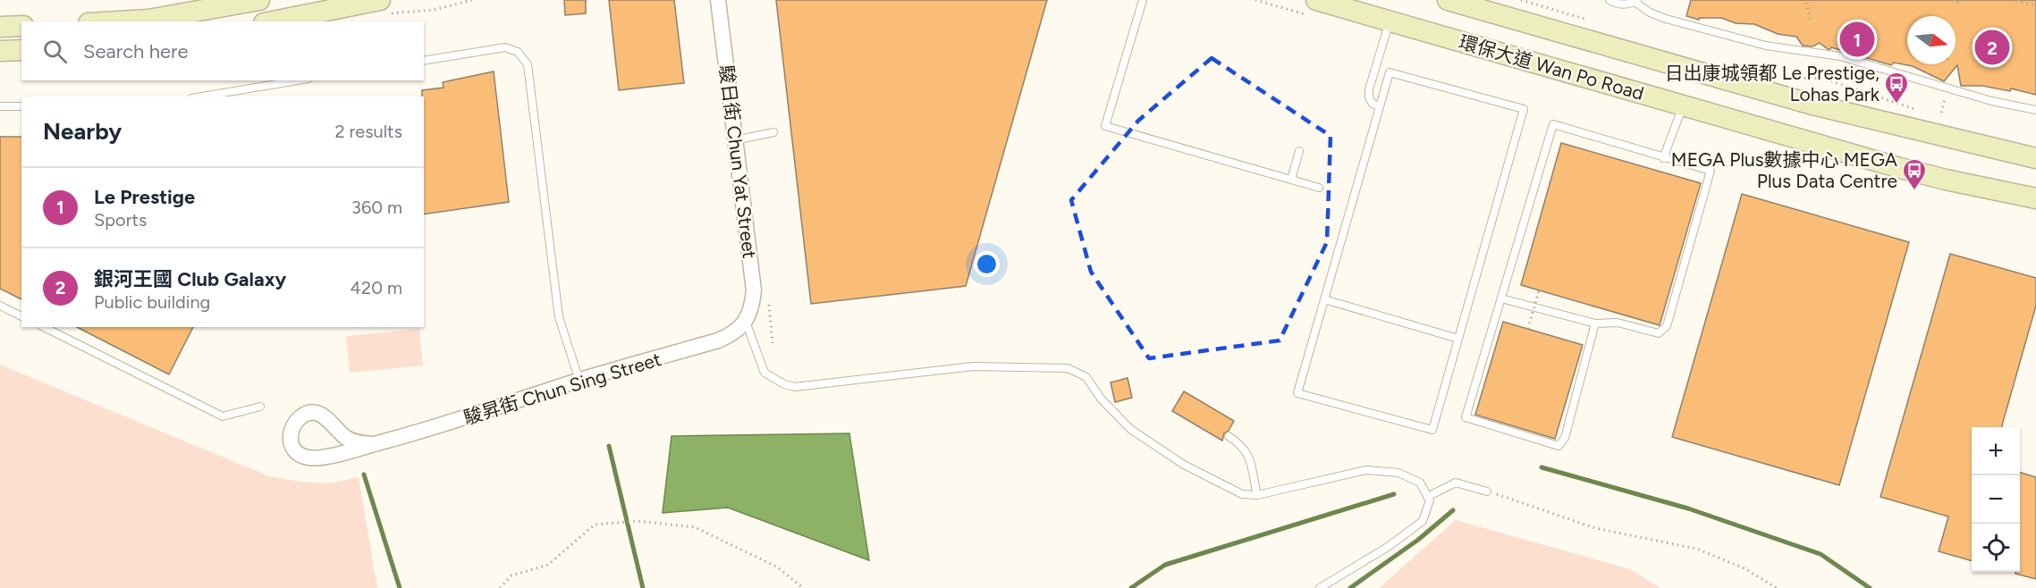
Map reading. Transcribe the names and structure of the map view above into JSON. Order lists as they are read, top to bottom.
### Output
{
  "streets": {
    "main road": ["環保大道 Wan Po Road"],
    "street": ["駿日街 Chun Yat Street", "駿昇街 Chun Sing Street"]
  },
  "crossings": [
    ["駿日街 Chun Yat Street", "駿昇街 Chun Sing Street"]
  ],
  "places": {
    "bus stop": ["日出康城領都 Le Prestige, Lohas Park", "MEGA Plus數據中心 MEGA Plus Data Centre"]
  },
  "north": "right",
  "page": {
    "pins": ["1", "2"],
    "search": "Search here",
    "heading": ["Nearby", "2 results"],
    "list": [
      {
        "mark": "1",
        "name": "Le Prestige",
        "note": "Sports",
        "value": "360 m"
      },
      {
        "mark": "2",
        "name": "銀河王國 Club Galaxy",
        "note": "Public building",
        "value": "420 m"
      }
    ],
    "map_buttons": ["+", "−"]
  }
}
